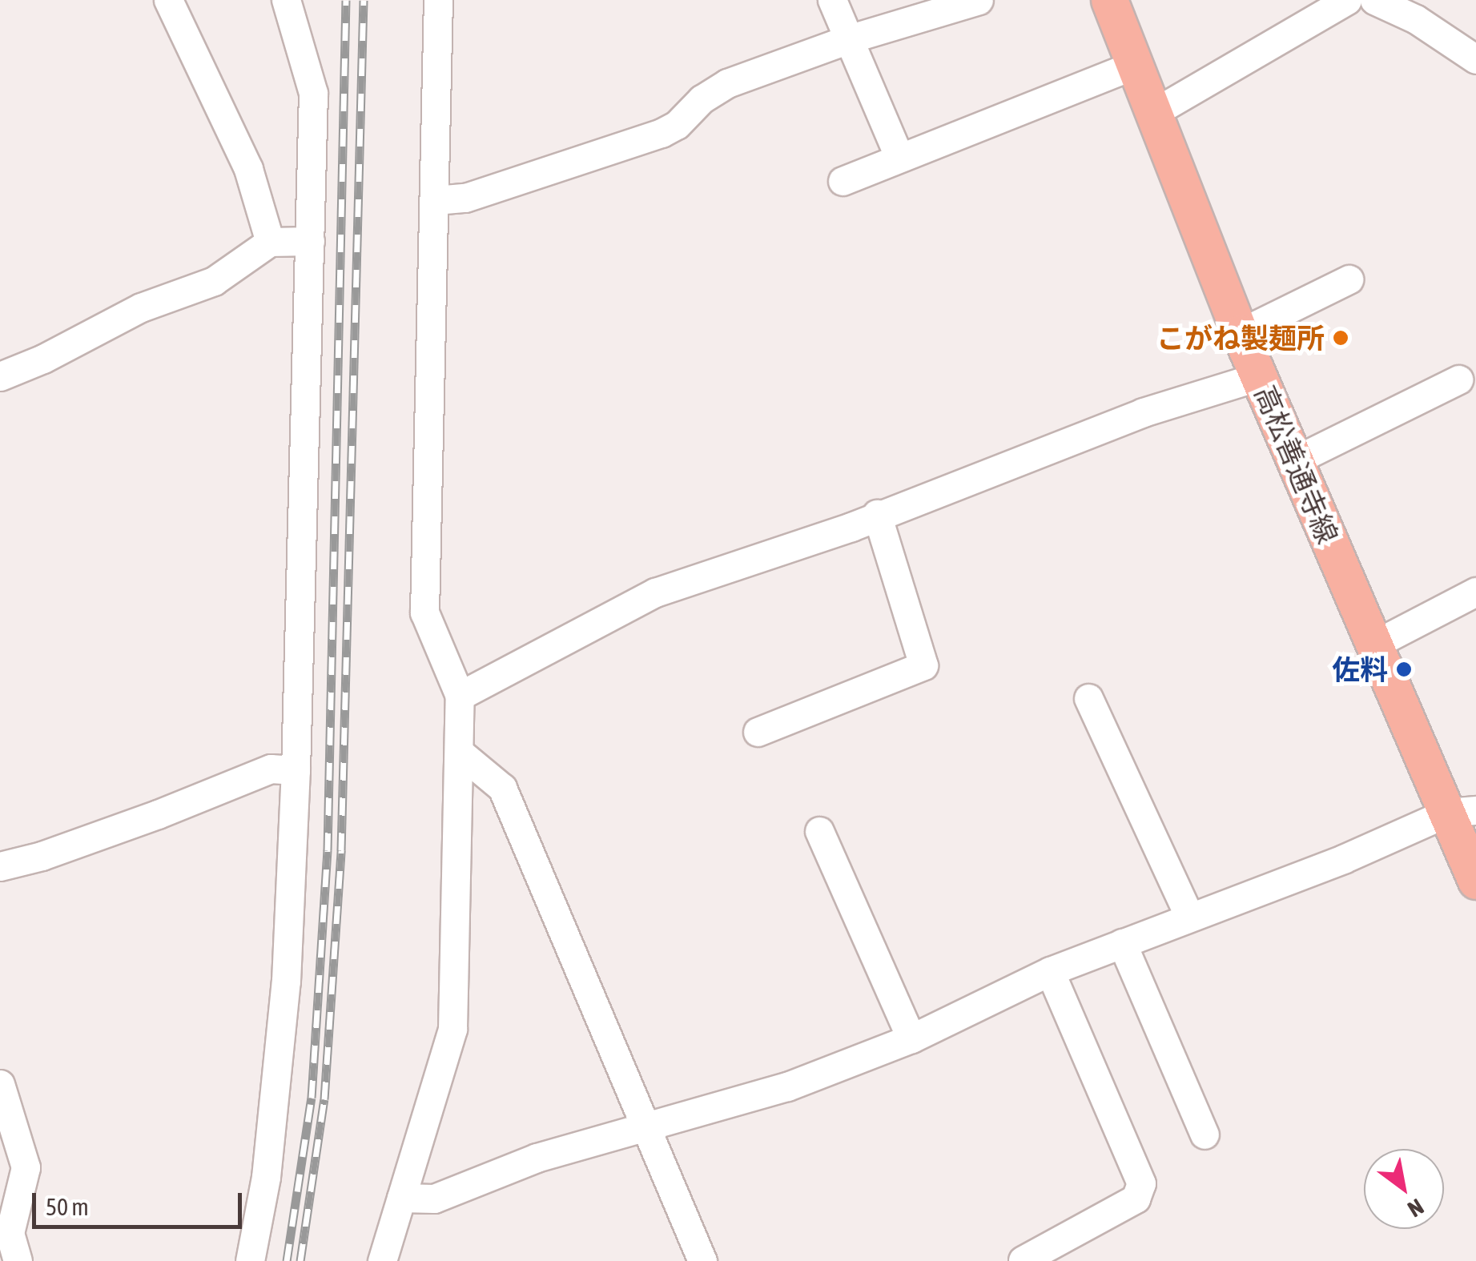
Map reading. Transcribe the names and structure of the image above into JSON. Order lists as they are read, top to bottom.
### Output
{
  "streets": {
    "main road": ["高松善通寺線"]
  },
  "places": ["こがね製麺所", "佐料"],
  "scale_bar": "50 m",
  "north": "bottom right"
}
